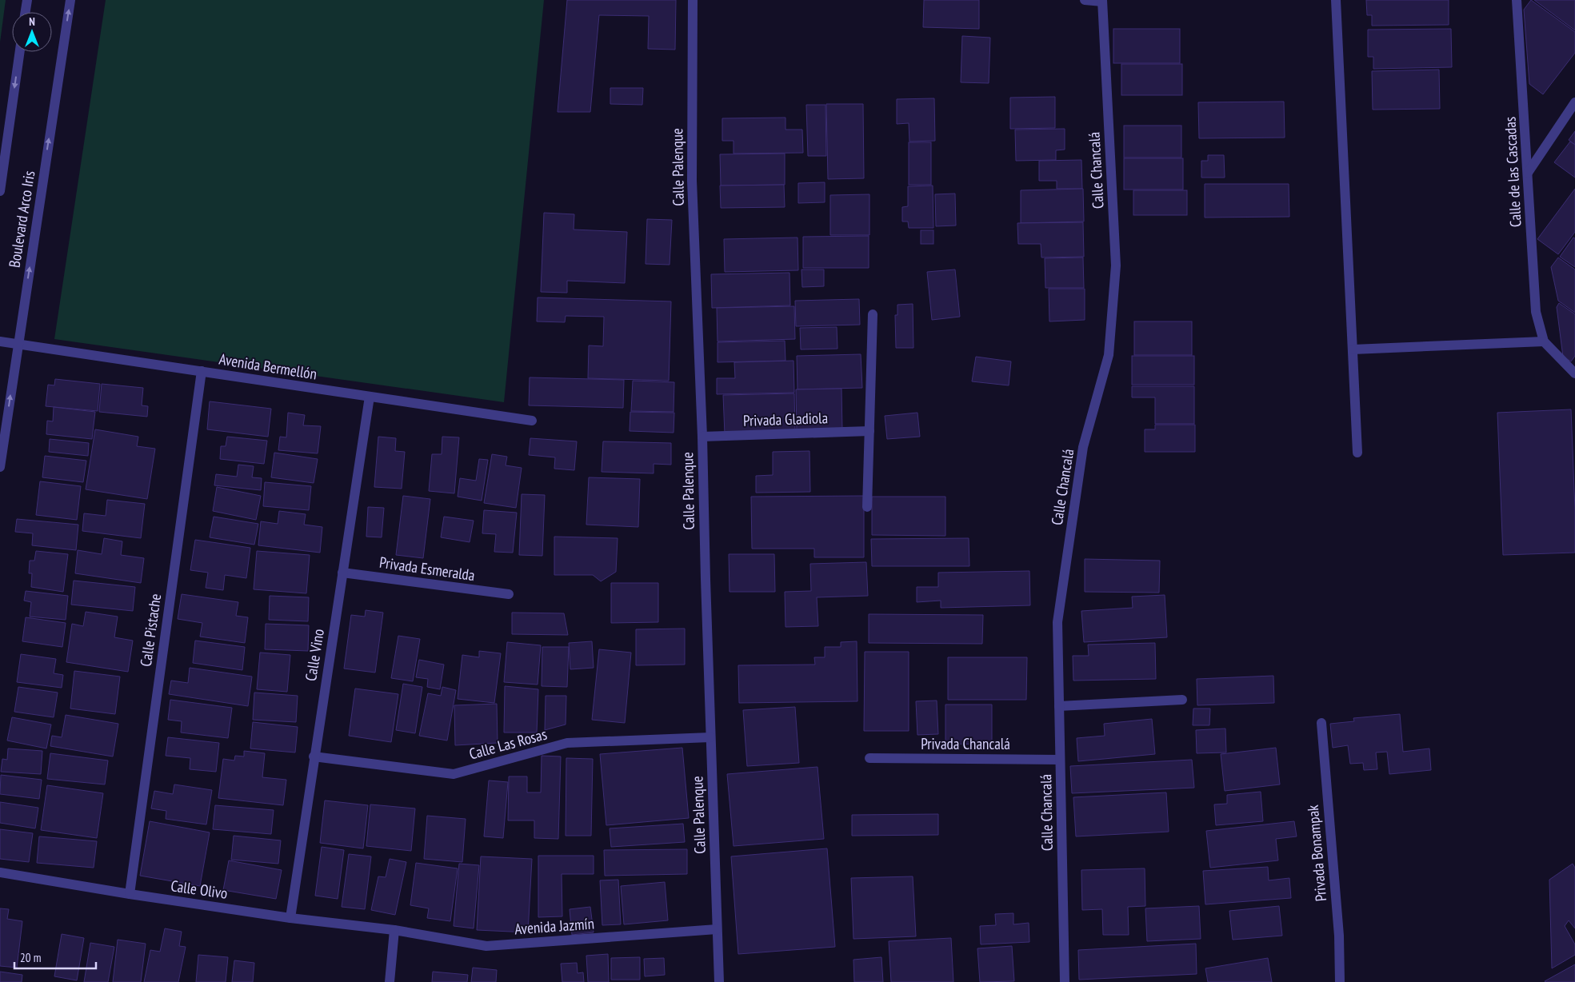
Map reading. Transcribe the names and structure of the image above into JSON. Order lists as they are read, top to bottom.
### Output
{
  "streets": {
    "street": [
      "Calle Palenque",
      "Calle Chancalá",
      "Calle de las Cascadas",
      "Boulevard Arco Iris",
      "Avenida Bermellón",
      "Privada Gladiola",
      "Privada Esmeralda",
      "Calle Pistache",
      "Calle Vino",
      "Calle Las Rosas",
      "Privada Chancalá",
      "Privada Bonampak",
      "Calle Olivo",
      "Avenida Jazmín"
    ]
  },
  "crossings": [
    ["Calle Palenque", "Privada Gladiola"],
    ["Calle Palenque", "Calle Las Rosas"],
    ["Calle Palenque", "Avenida Jazmín"],
    ["Calle Chancalá", "Privada Chancalá"],
    ["Boulevard Arco Iris", "Avenida Bermellón"],
    ["Avenida Bermellón", "Calle Pistache"],
    ["Avenida Bermellón", "Calle Vino"],
    ["Privada Esmeralda", "Calle Vino"],
    ["Calle Pistache", "Calle Olivo"],
    ["Calle Vino", "Calle Las Rosas"],
    ["Calle Vino", "Calle Olivo"],
    ["Calle Olivo", "Avenida Jazmín"]
  ],
  "scale_bar": "20 m",
  "north": "top"
}
